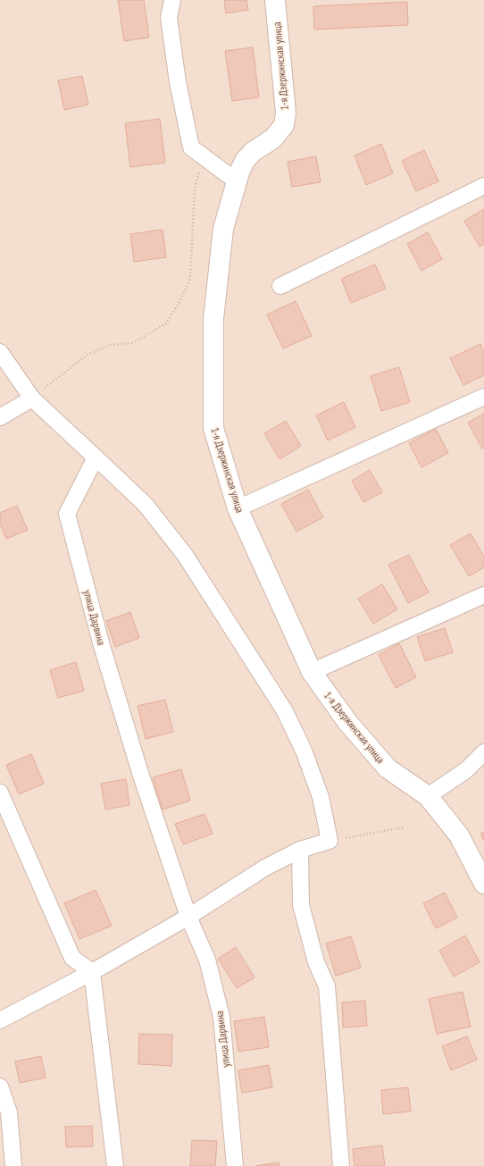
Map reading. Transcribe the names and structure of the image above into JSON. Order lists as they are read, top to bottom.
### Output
{
  "streets": {
    "street": ["1-я Дзержинская улица", "улица Дарвина"]
  }
}
